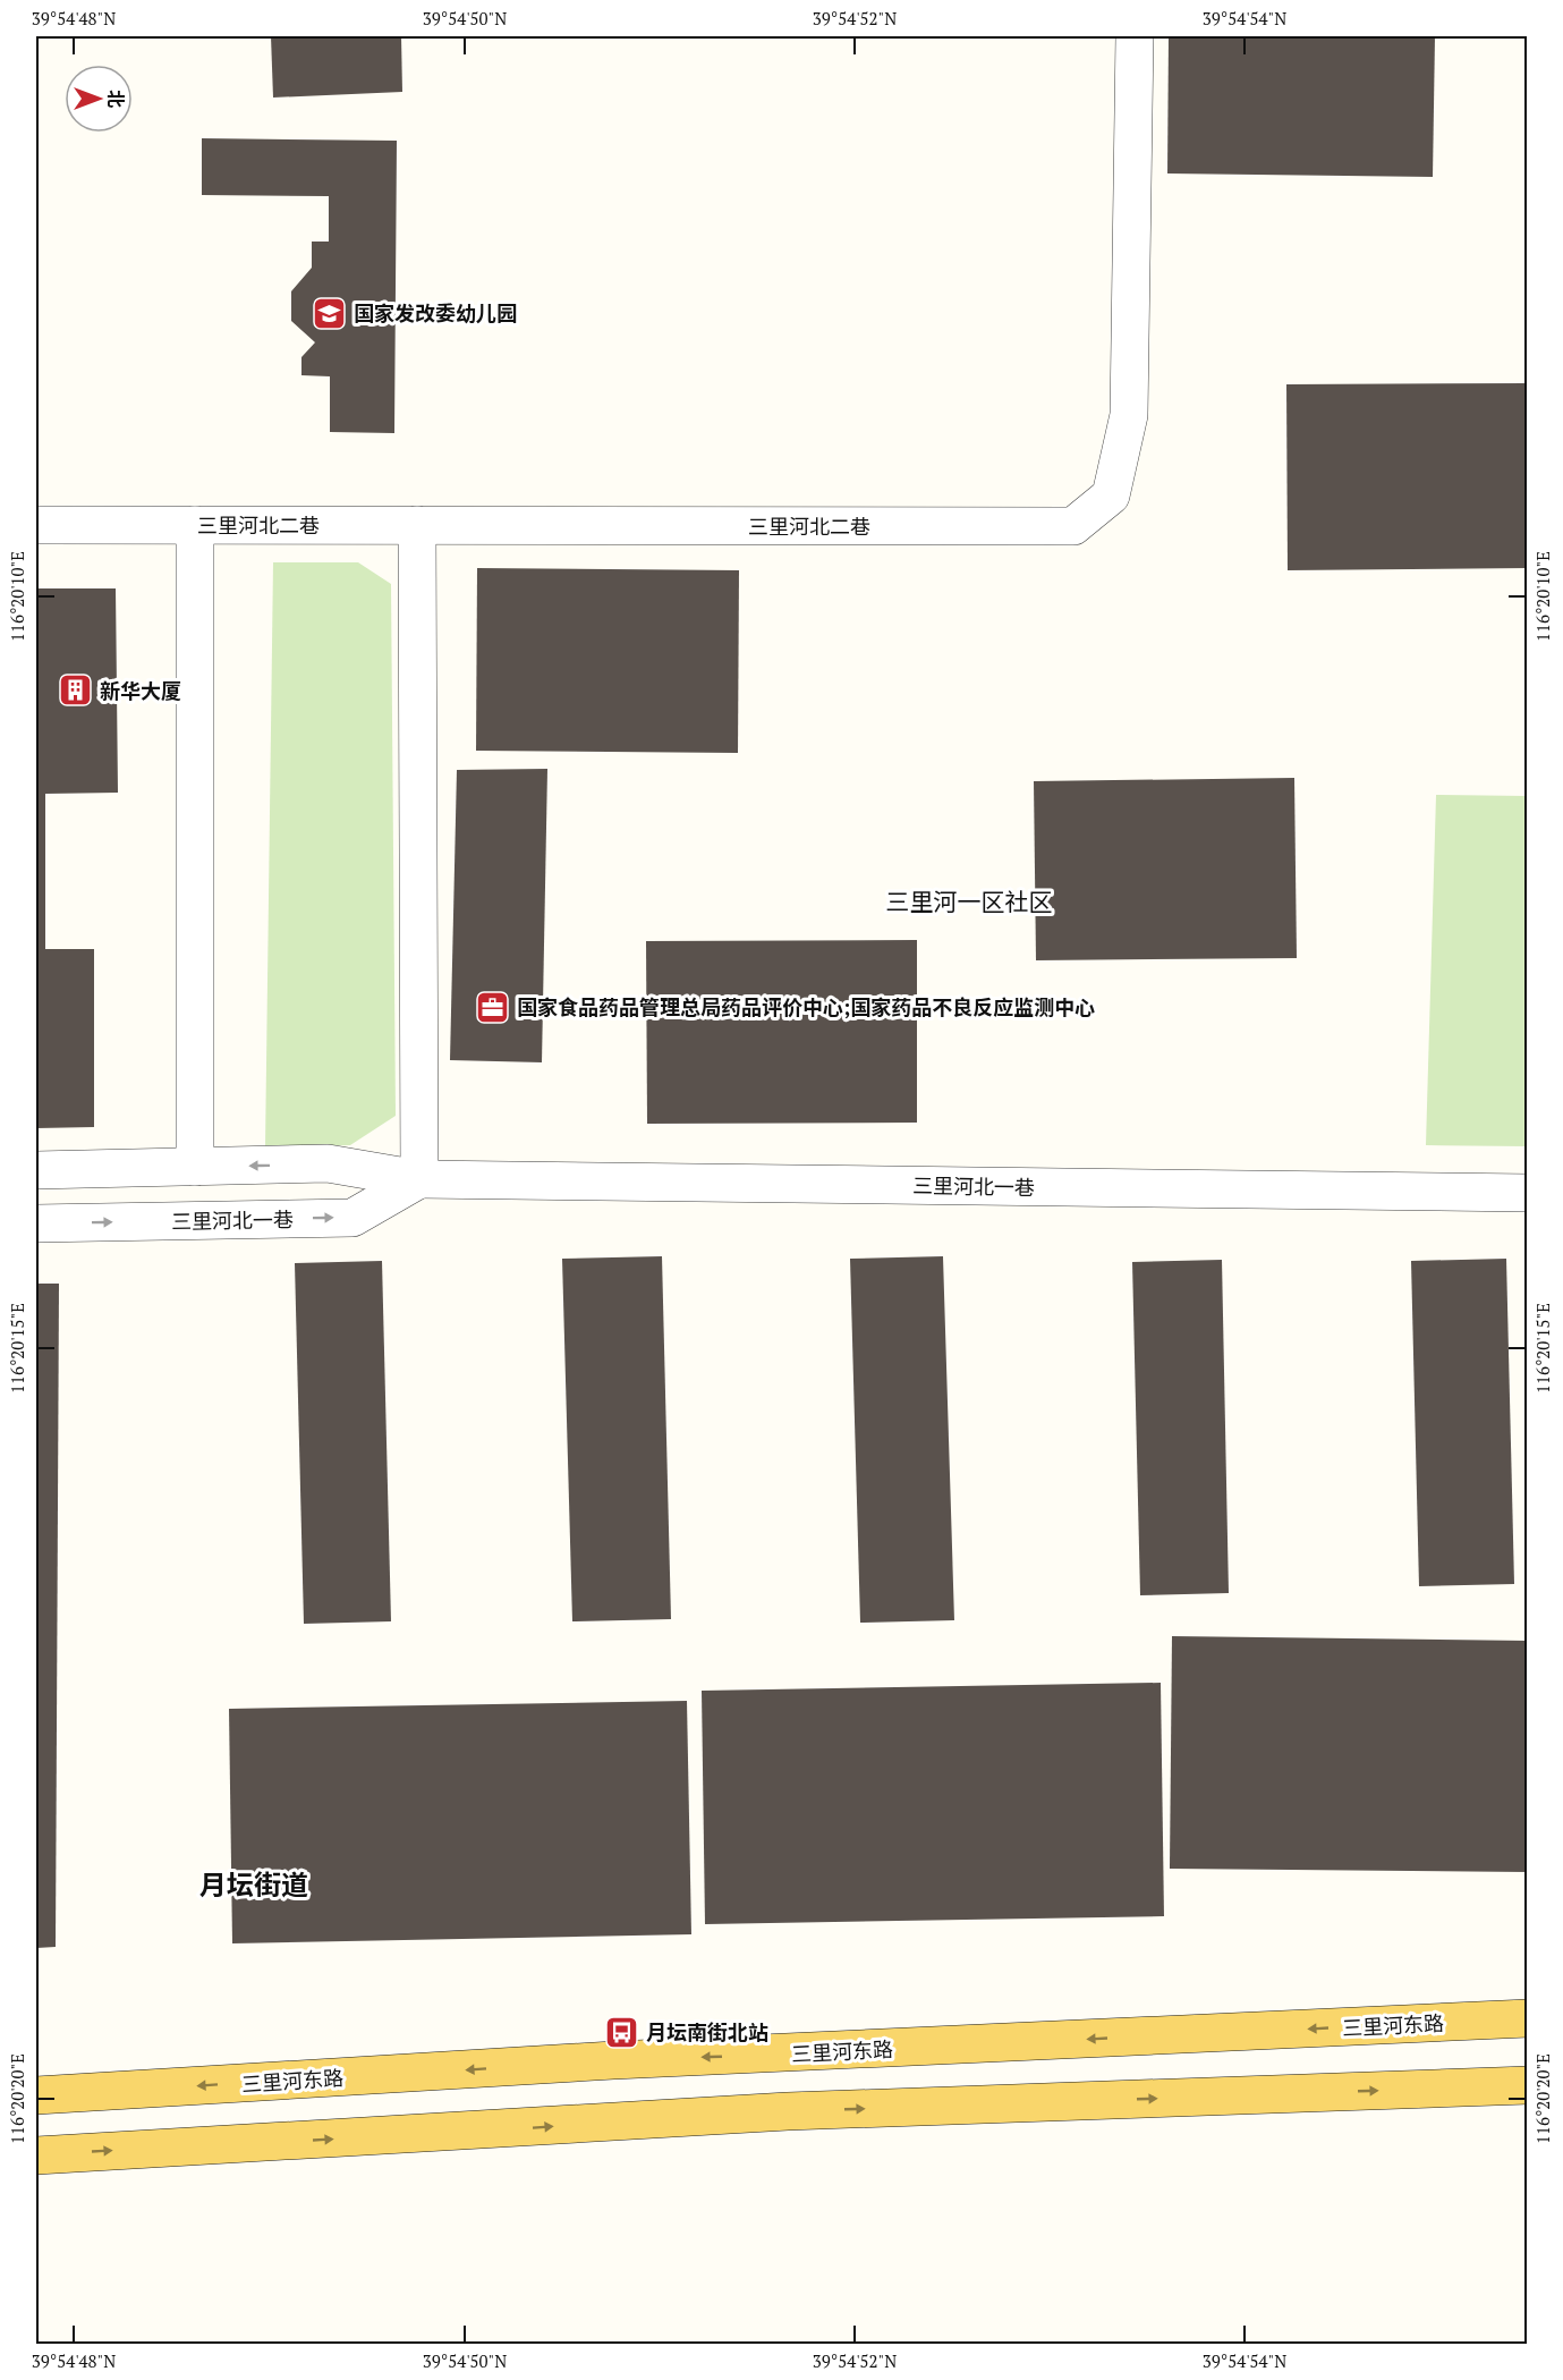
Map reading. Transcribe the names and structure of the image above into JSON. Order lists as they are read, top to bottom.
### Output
{
  "streets": {
    "main road": ["三里河东路"],
    "street": ["三里河北二巷", "三里河北一巷"]
  },
  "districts": ["三里河一区社区", "月坛街道"],
  "places": {
    "school or university": ["国家发改委幼儿园"],
    "building": ["新华大厦"],
    "office": ["国家食品药品管理总局药品评价中心;国家药品不良反应监测中心"],
    "bus stop": ["月坛南街北站"]
  },
  "north": "right",
  "coordinates": [
    "39°54'48\"N",
    "39°54'50\"N",
    "39°54'52\"N",
    "39°54'54\"N",
    "116°20'10\"E",
    "116°20'15\"E",
    "116°20'20\"E"
  ]
}
